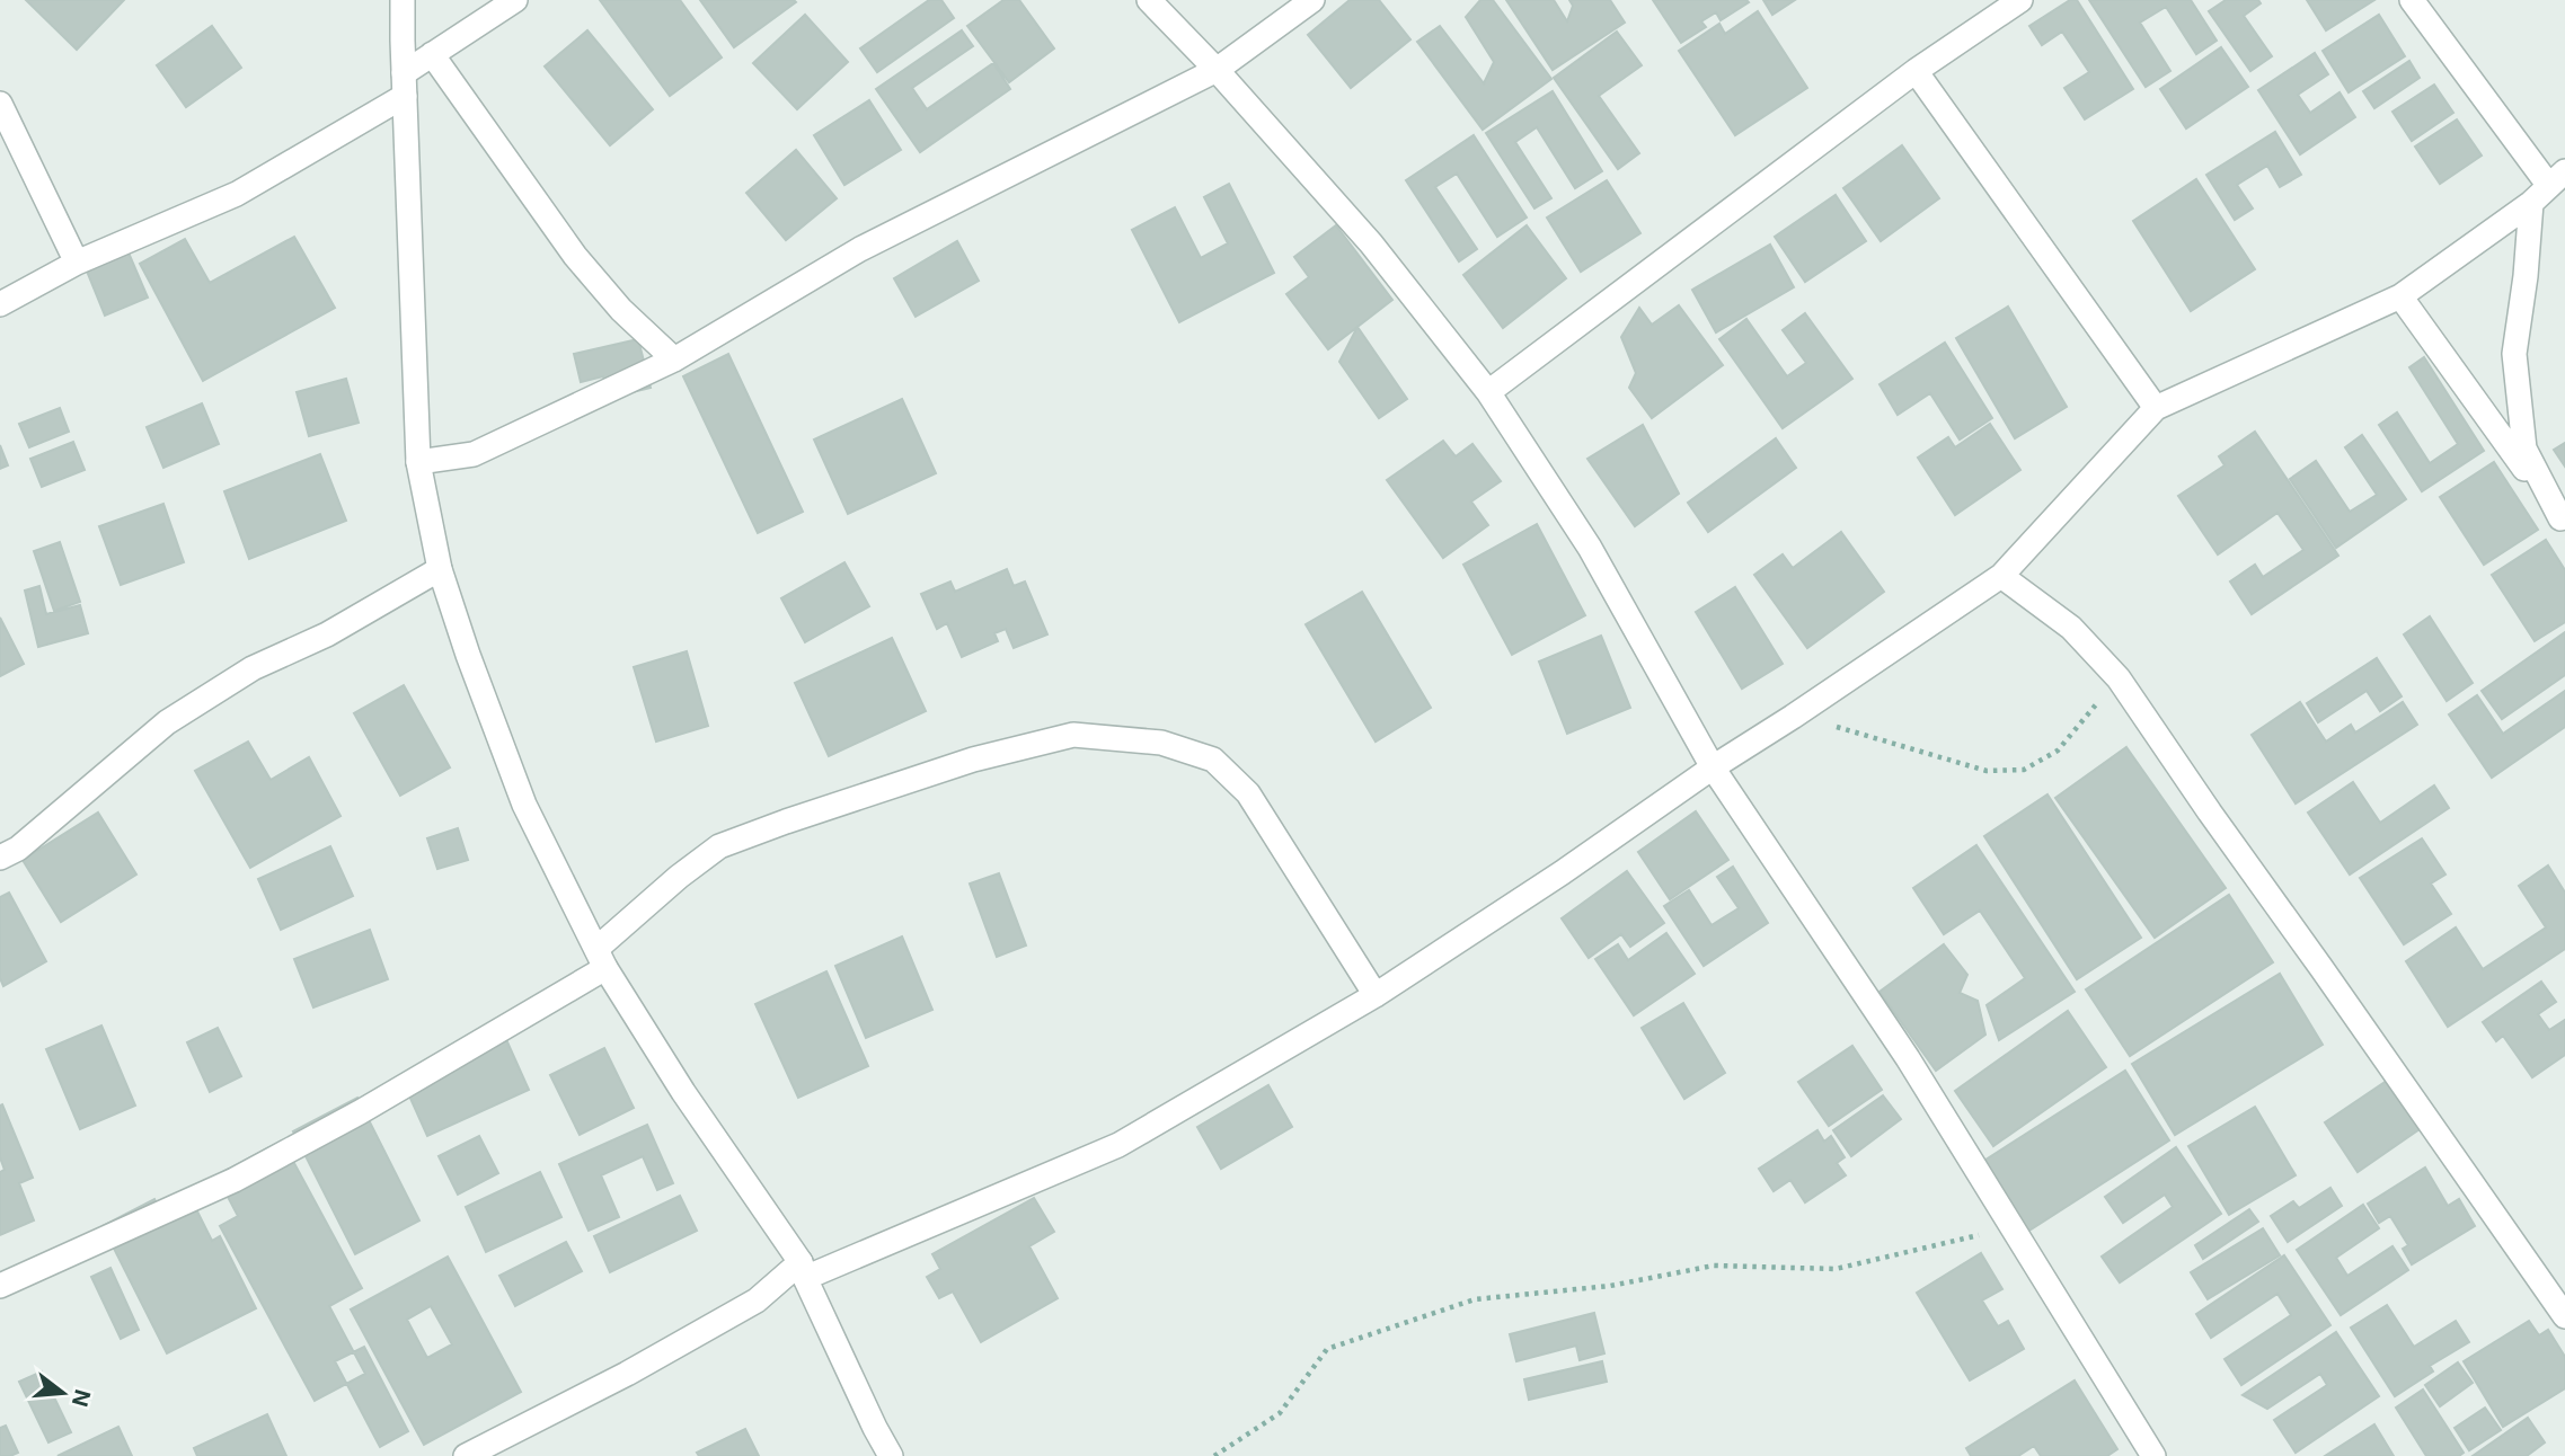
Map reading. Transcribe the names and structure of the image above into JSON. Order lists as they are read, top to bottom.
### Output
{
  "north": "right"
}
